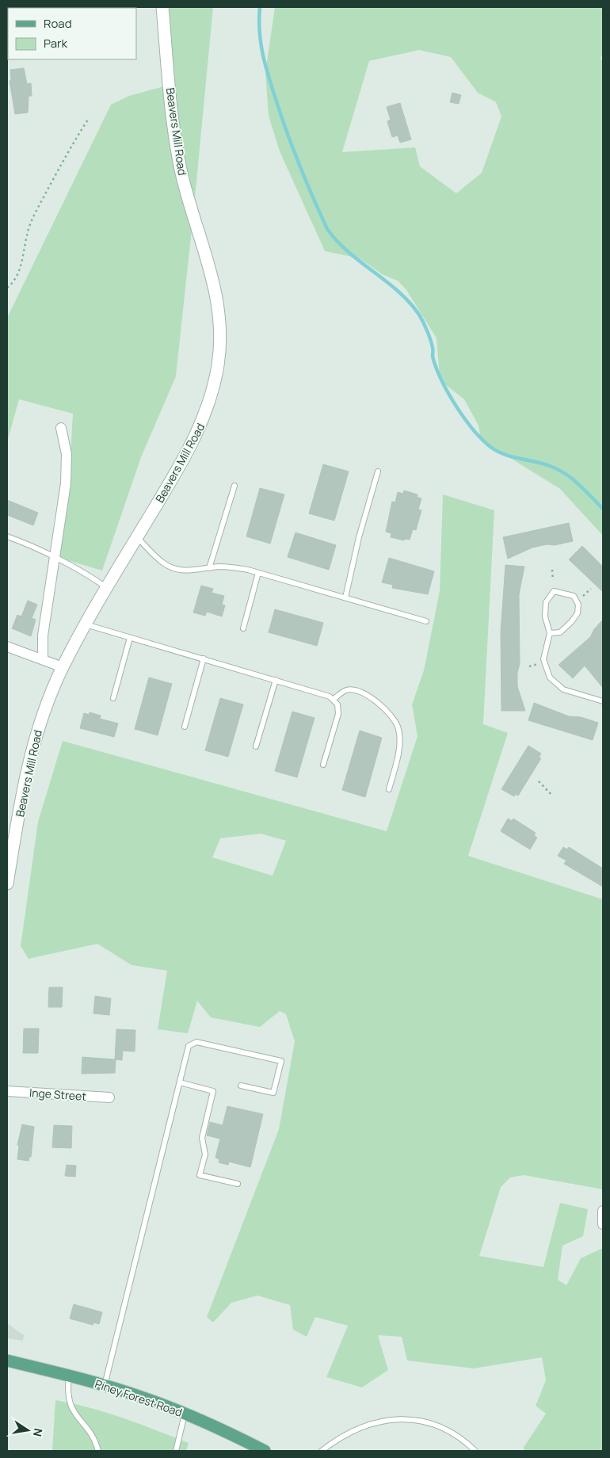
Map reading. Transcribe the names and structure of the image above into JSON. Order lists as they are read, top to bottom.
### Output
{
  "streets": {
    "main road": ["Piney Forest Road"],
    "street": ["Beavers Mill Road", "Inge Street"]
  },
  "legend": ["Road", "Park"],
  "north": "right"
}
